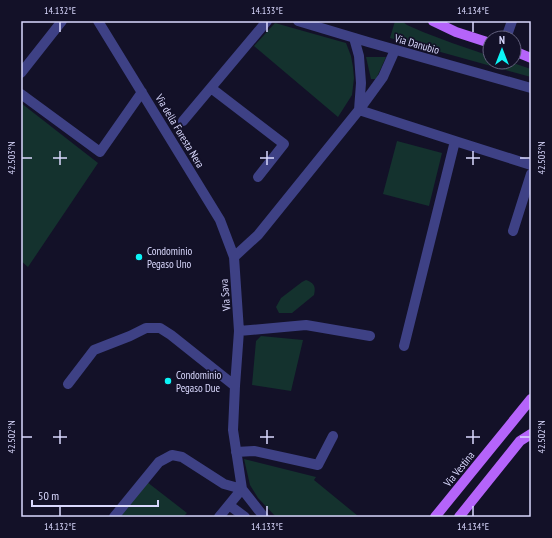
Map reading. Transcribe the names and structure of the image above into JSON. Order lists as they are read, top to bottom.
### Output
{
  "streets": {
    "main road": ["Via Vestina"],
    "street": ["Via Danubio", "Via della Foresta Nera", "Via Sava"]
  },
  "crossings": [
    ["Via della Foresta Nera", "Via Sava"]
  ],
  "places": ["Condominio Pegaso Uno", "Condominio Pegaso Due"],
  "scale_bar": "50 m",
  "north": "top",
  "coordinates": [
    "14.132°E",
    "14.133°E",
    "14.134°E",
    "42.503°N",
    "42.502°N"
  ]
}
